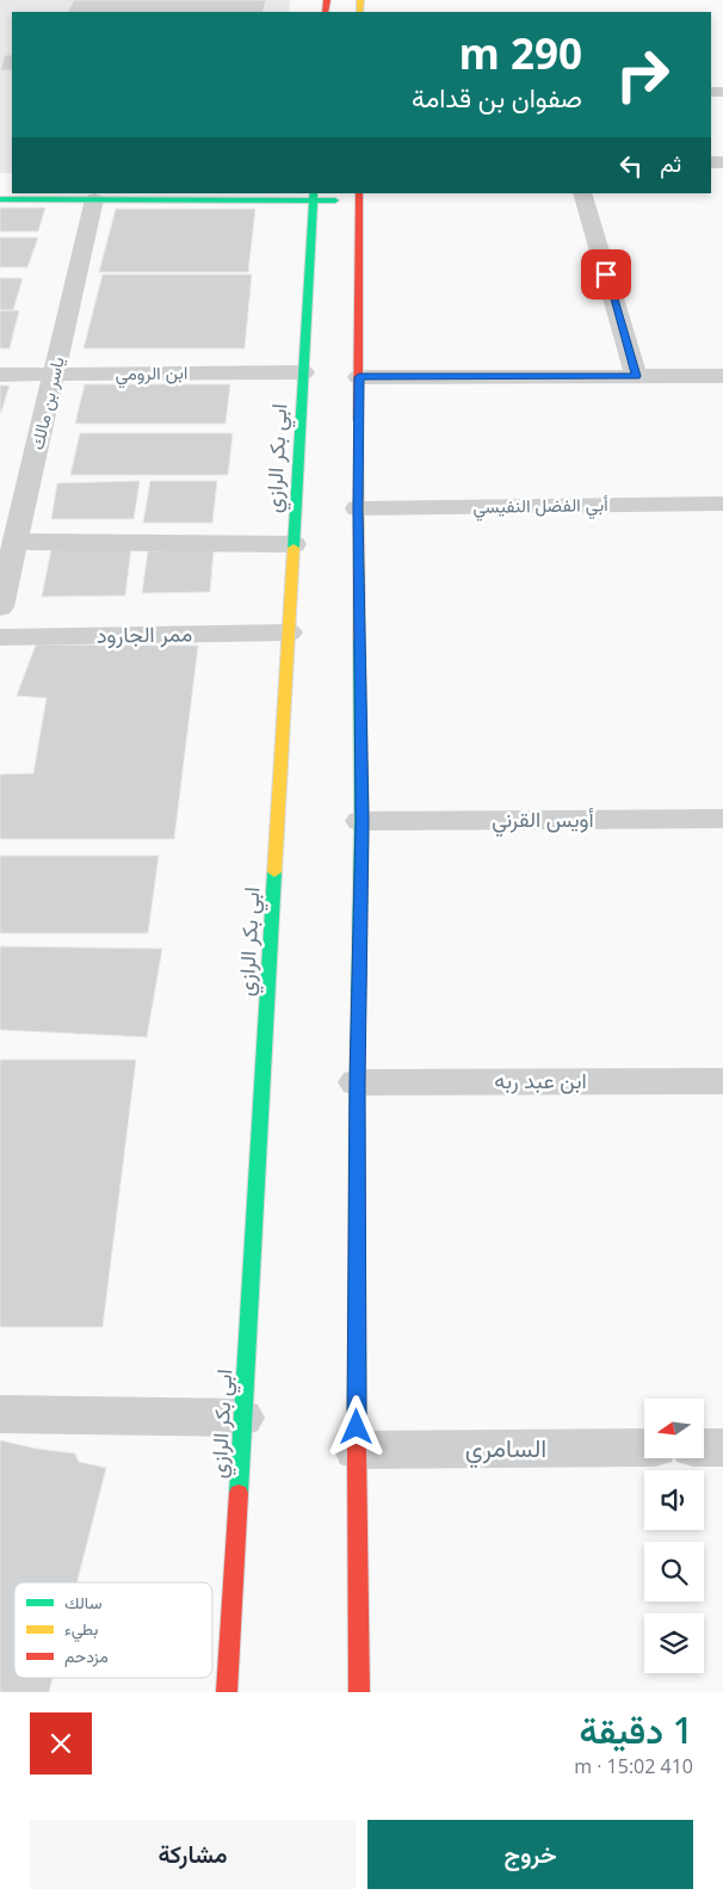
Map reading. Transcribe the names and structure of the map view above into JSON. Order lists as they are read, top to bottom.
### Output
{
  "streets": {
    "street": [
      "ابن الرومي",
      "ياسر بن مالك",
      "ابي بكر الرازي",
      "أبي الفضل النفيسي",
      "ممر الجارود",
      "أويس القرني",
      "ابن عبد ربه",
      "السامري"
    ]
  },
  "crossings": [
    ["ابن الرومي", "ياسر بن مالك"],
    ["ابن الرومي", "ابي بكر الرازي"],
    ["ابي بكر الرازي", "ممر الجارود"]
  ],
  "legend": ["سالك", "بطيء", "مزدحم"],
  "north": "left",
  "page": {
    "turn": ["290 m", "صفوان بن قدامة"],
    "then": "ثم",
    "heading": ["1 دقيقة", "410 m · 15:02"],
    "buttons": ["خروج", "مشاركة"]
  }
}
